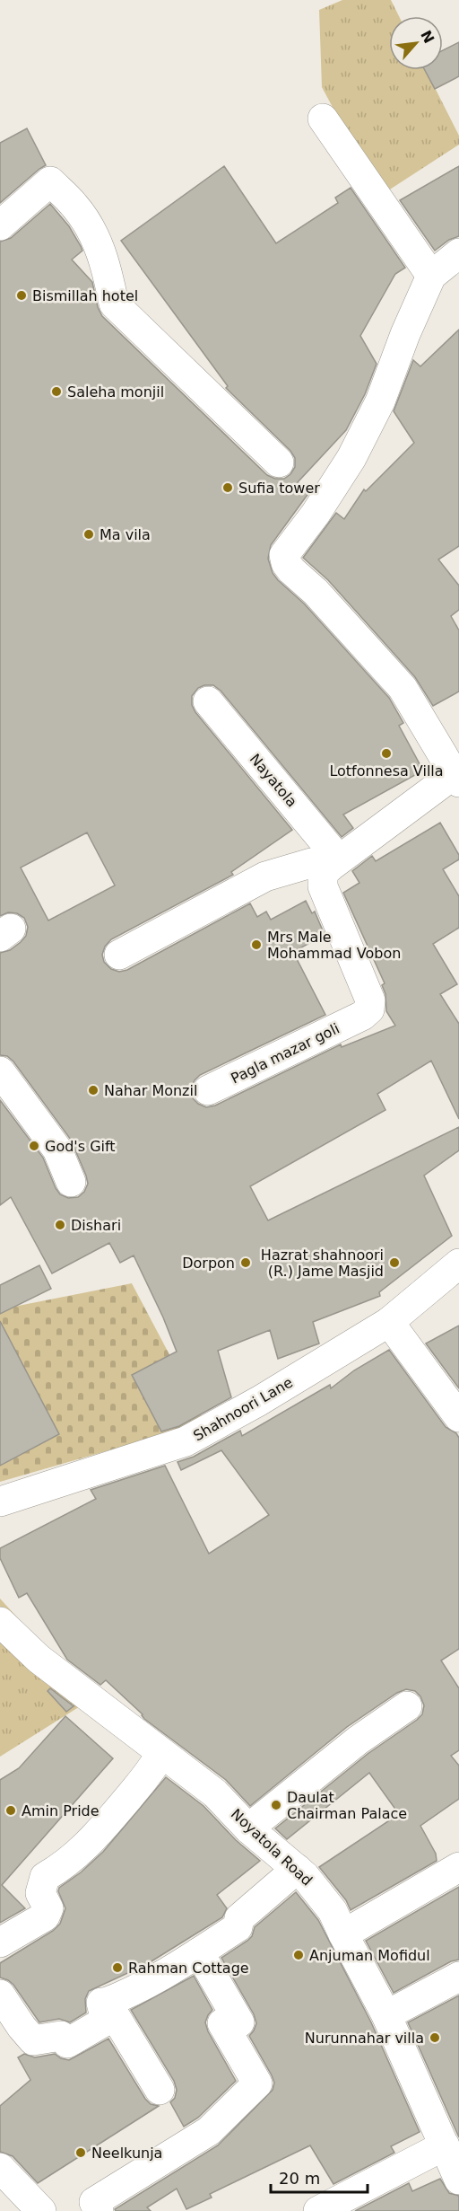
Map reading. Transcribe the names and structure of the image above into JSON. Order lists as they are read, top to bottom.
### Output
{
  "streets": {
    "street": [
      "Nayatola",
      "Pagla mazar goli",
      "Shahnoori Lane",
      "Noyatola Road"
    ]
  },
  "crossings": [
    ["Nayatola", "Pagla mazar goli"]
  ],
  "places": [
    "Bismillah hotel",
    "Saleha monjil",
    "Sufia tower",
    "Ma vila",
    "Lotfonnesa Villa",
    "Mrs Male Mohammad Vobon",
    "Nahar Monzil",
    "God's Gift",
    "Dishari",
    "Dorpon",
    "Hazrat shahnoori (R.) Jame Masjid",
    "Daulat Chairman Palace",
    "Amin Pride",
    "Anjuman Mofidul",
    "Rahman Cottage",
    "Nurunnahar villa",
    "Neelkunja"
  ],
  "scale_bar": "20 m",
  "north": "top right"
}
